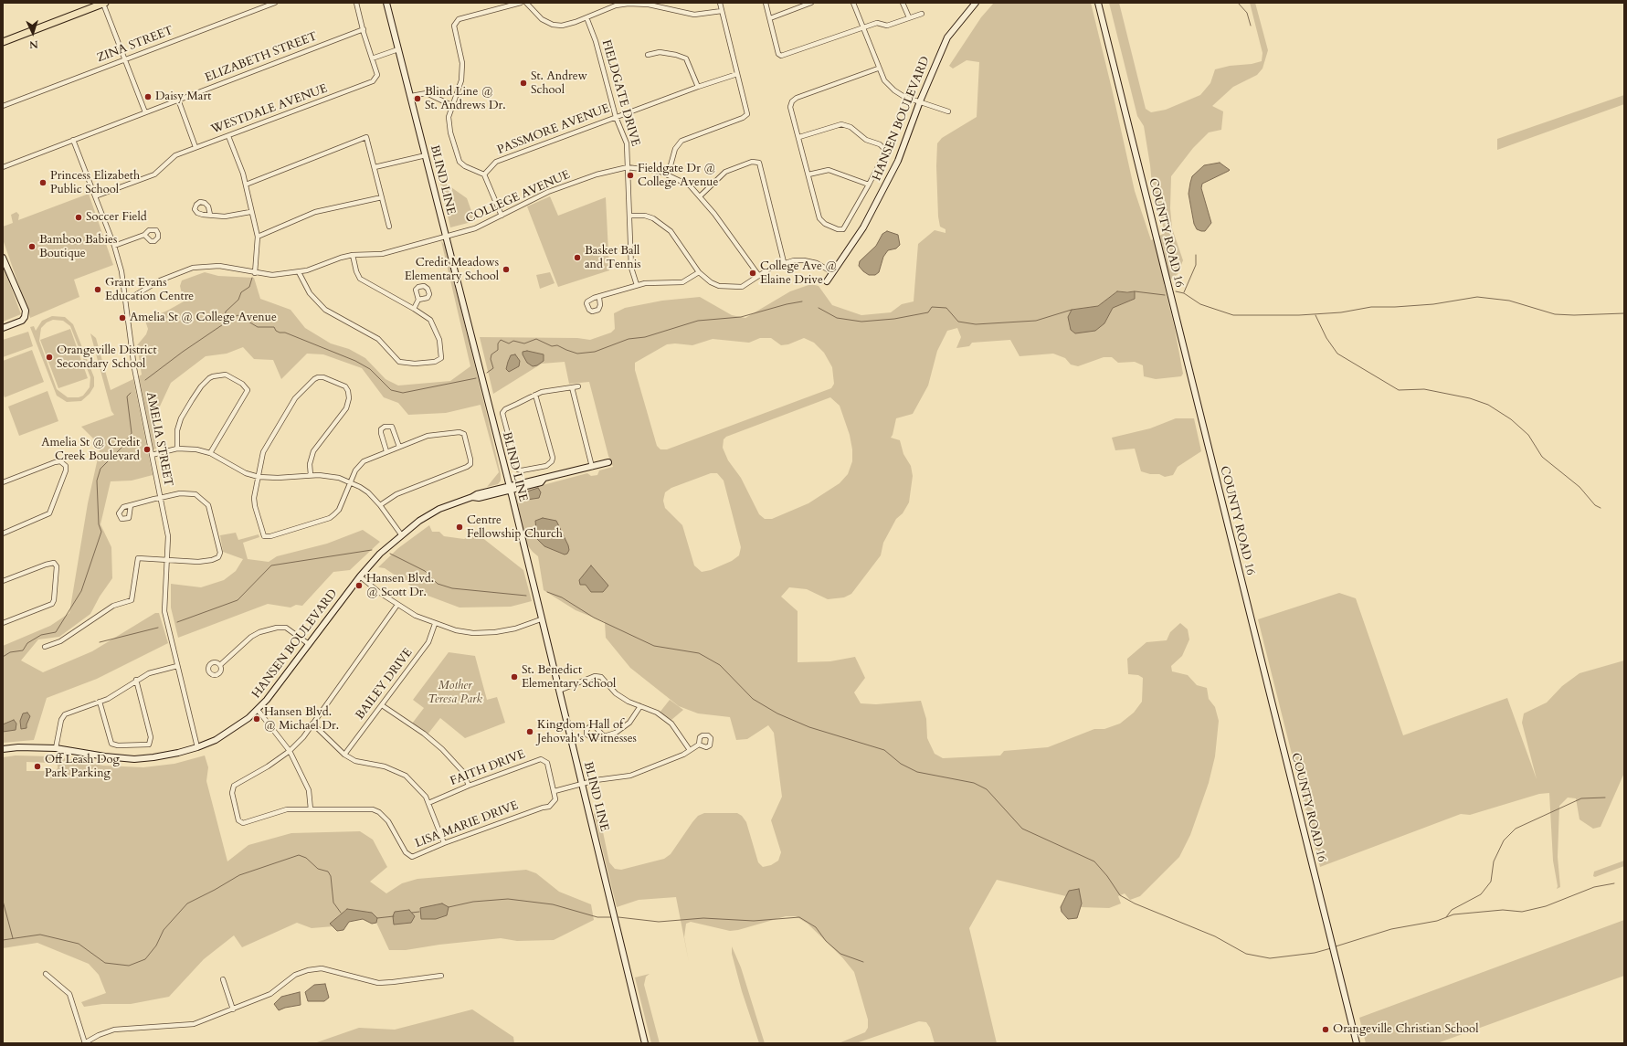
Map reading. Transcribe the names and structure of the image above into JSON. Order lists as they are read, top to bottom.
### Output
{
  "streets": {
    "street": [
      "ZINA STREET",
      "ELIZABETH STREET",
      "FIELDGATE DRIVE",
      "WESTDALE AVENUE",
      "HANSEN BOULEVARD",
      "PASSMORE AVENUE",
      "BLIND LINE",
      "COLLEGE AVENUE",
      "COUNTY ROAD 16",
      "AMELIA STREET",
      "BAILEY DRIVE",
      "FAITH DRIVE",
      "LISA MARIE DRIVE"
    ]
  },
  "crossings": [
    ["ELIZABETH STREET", "AMELIA STREET"],
    ["FIELDGATE DRIVE", "PASSMORE AVENUE"],
    ["FIELDGATE DRIVE", "COLLEGE AVENUE"],
    ["WESTDALE AVENUE", "AMELIA STREET"],
    ["HANSEN BOULEVARD", "BLIND LINE"],
    ["HANSEN BOULEVARD", "AMELIA STREET"],
    ["BLIND LINE", "COLLEGE AVENUE"],
    ["COLLEGE AVENUE", "AMELIA STREET"],
    ["FAITH DRIVE", "LISA MARIE DRIVE"]
  ],
  "parks": ["Mother Teresa Park"],
  "places": [
    "St. Andrew School",
    "Daisy Mart",
    "Blind Line @ St. Andrews Dr.",
    "Fieldgate Dr @ College Avenue",
    "Princess Elizabeth Public School",
    "Soccer Field",
    "Bamboo Babies Boutique",
    "Basket Ball and Tennis",
    "Credit Meadows Elementary School",
    "College Ave @ Elaine Drive",
    "Grant Evans Education Centre",
    "Amelia St @ College Avenue",
    "Orangeville District Secondary School",
    "Amelia St @ Credit Creek Boulevard",
    "Centre Fellowship Church",
    "Hansen Blvd. @ Scott Dr.",
    "St. Benedict Elementary School",
    "Hansen Blvd. @ Michael Dr.",
    "Kingdom Hall of Jehovah's Witnesses",
    "Off Leash Dog Park Parking",
    "Orangeville Christian School"
  ],
  "north": "bottom"
}
